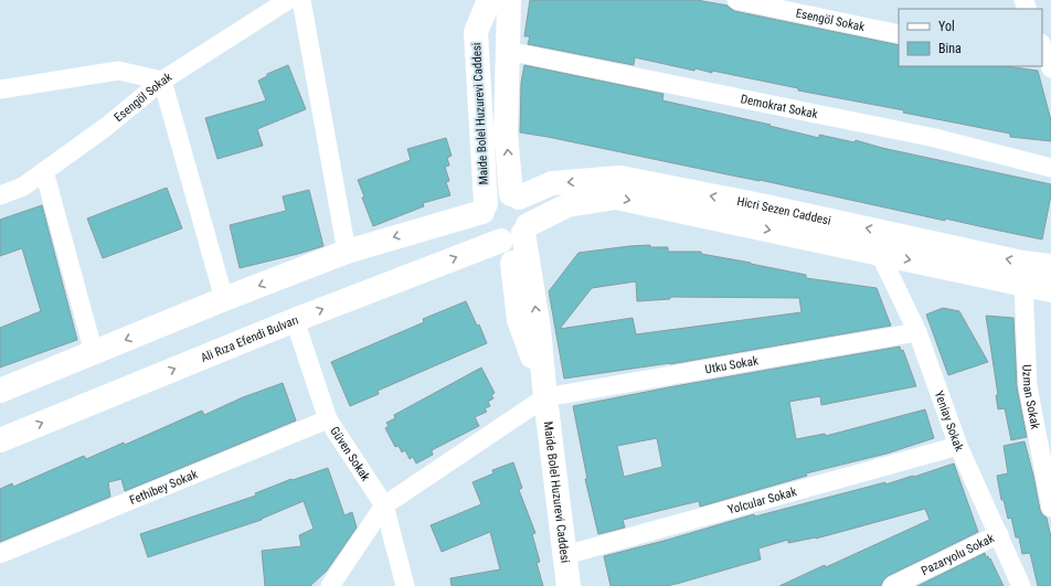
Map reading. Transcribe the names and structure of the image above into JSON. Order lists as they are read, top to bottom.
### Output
{
  "streets": {
    "main road": ["Maide Bolel Huzurevi Caddesi", "Hicri Sezen Caddesi", "Ali Rıza Efendi Bulvarı"],
    "street": [
      "Esengöl Sokak",
      "Demokrat Sokak",
      "Utku Sokak",
      "Uzman Sokak",
      "Yeniay Sokak",
      "Güven Sokak",
      "Fethibey Sokak",
      "Yolcular Sokak",
      "Pazaryolu Sokak"
    ]
  },
  "crossings": [
    ["Demokrat Sokak", "Maide Bolel Huzurevi Caddesi"],
    ["Maide Bolel Huzurevi Caddesi", "Hicri Sezen Caddesi"],
    ["Maide Bolel Huzurevi Caddesi", "Ali Rıza Efendi Bulvarı"],
    ["Maide Bolel Huzurevi Caddesi", "Utku Sokak"],
    ["Maide Bolel Huzurevi Caddesi", "Yolcular Sokak"],
    ["Hicri Sezen Caddesi", "Ali Rıza Efendi Bulvarı"],
    ["Ali Rıza Efendi Bulvarı", "Uzman Sokak"],
    ["Ali Rıza Efendi Bulvarı", "Yeniay Sokak"],
    ["Ali Rıza Efendi Bulvarı", "Güven Sokak"],
    ["Utku Sokak", "Yeniay Sokak"],
    ["Yeniay Sokak", "Yolcular Sokak"],
    ["Yeniay Sokak", "Pazaryolu Sokak"],
    ["Güven Sokak", "Fethibey Sokak"]
  ],
  "one_way": ["Hicri Sezen Caddesi"],
  "legend": ["Yol", "Bina"]
}
